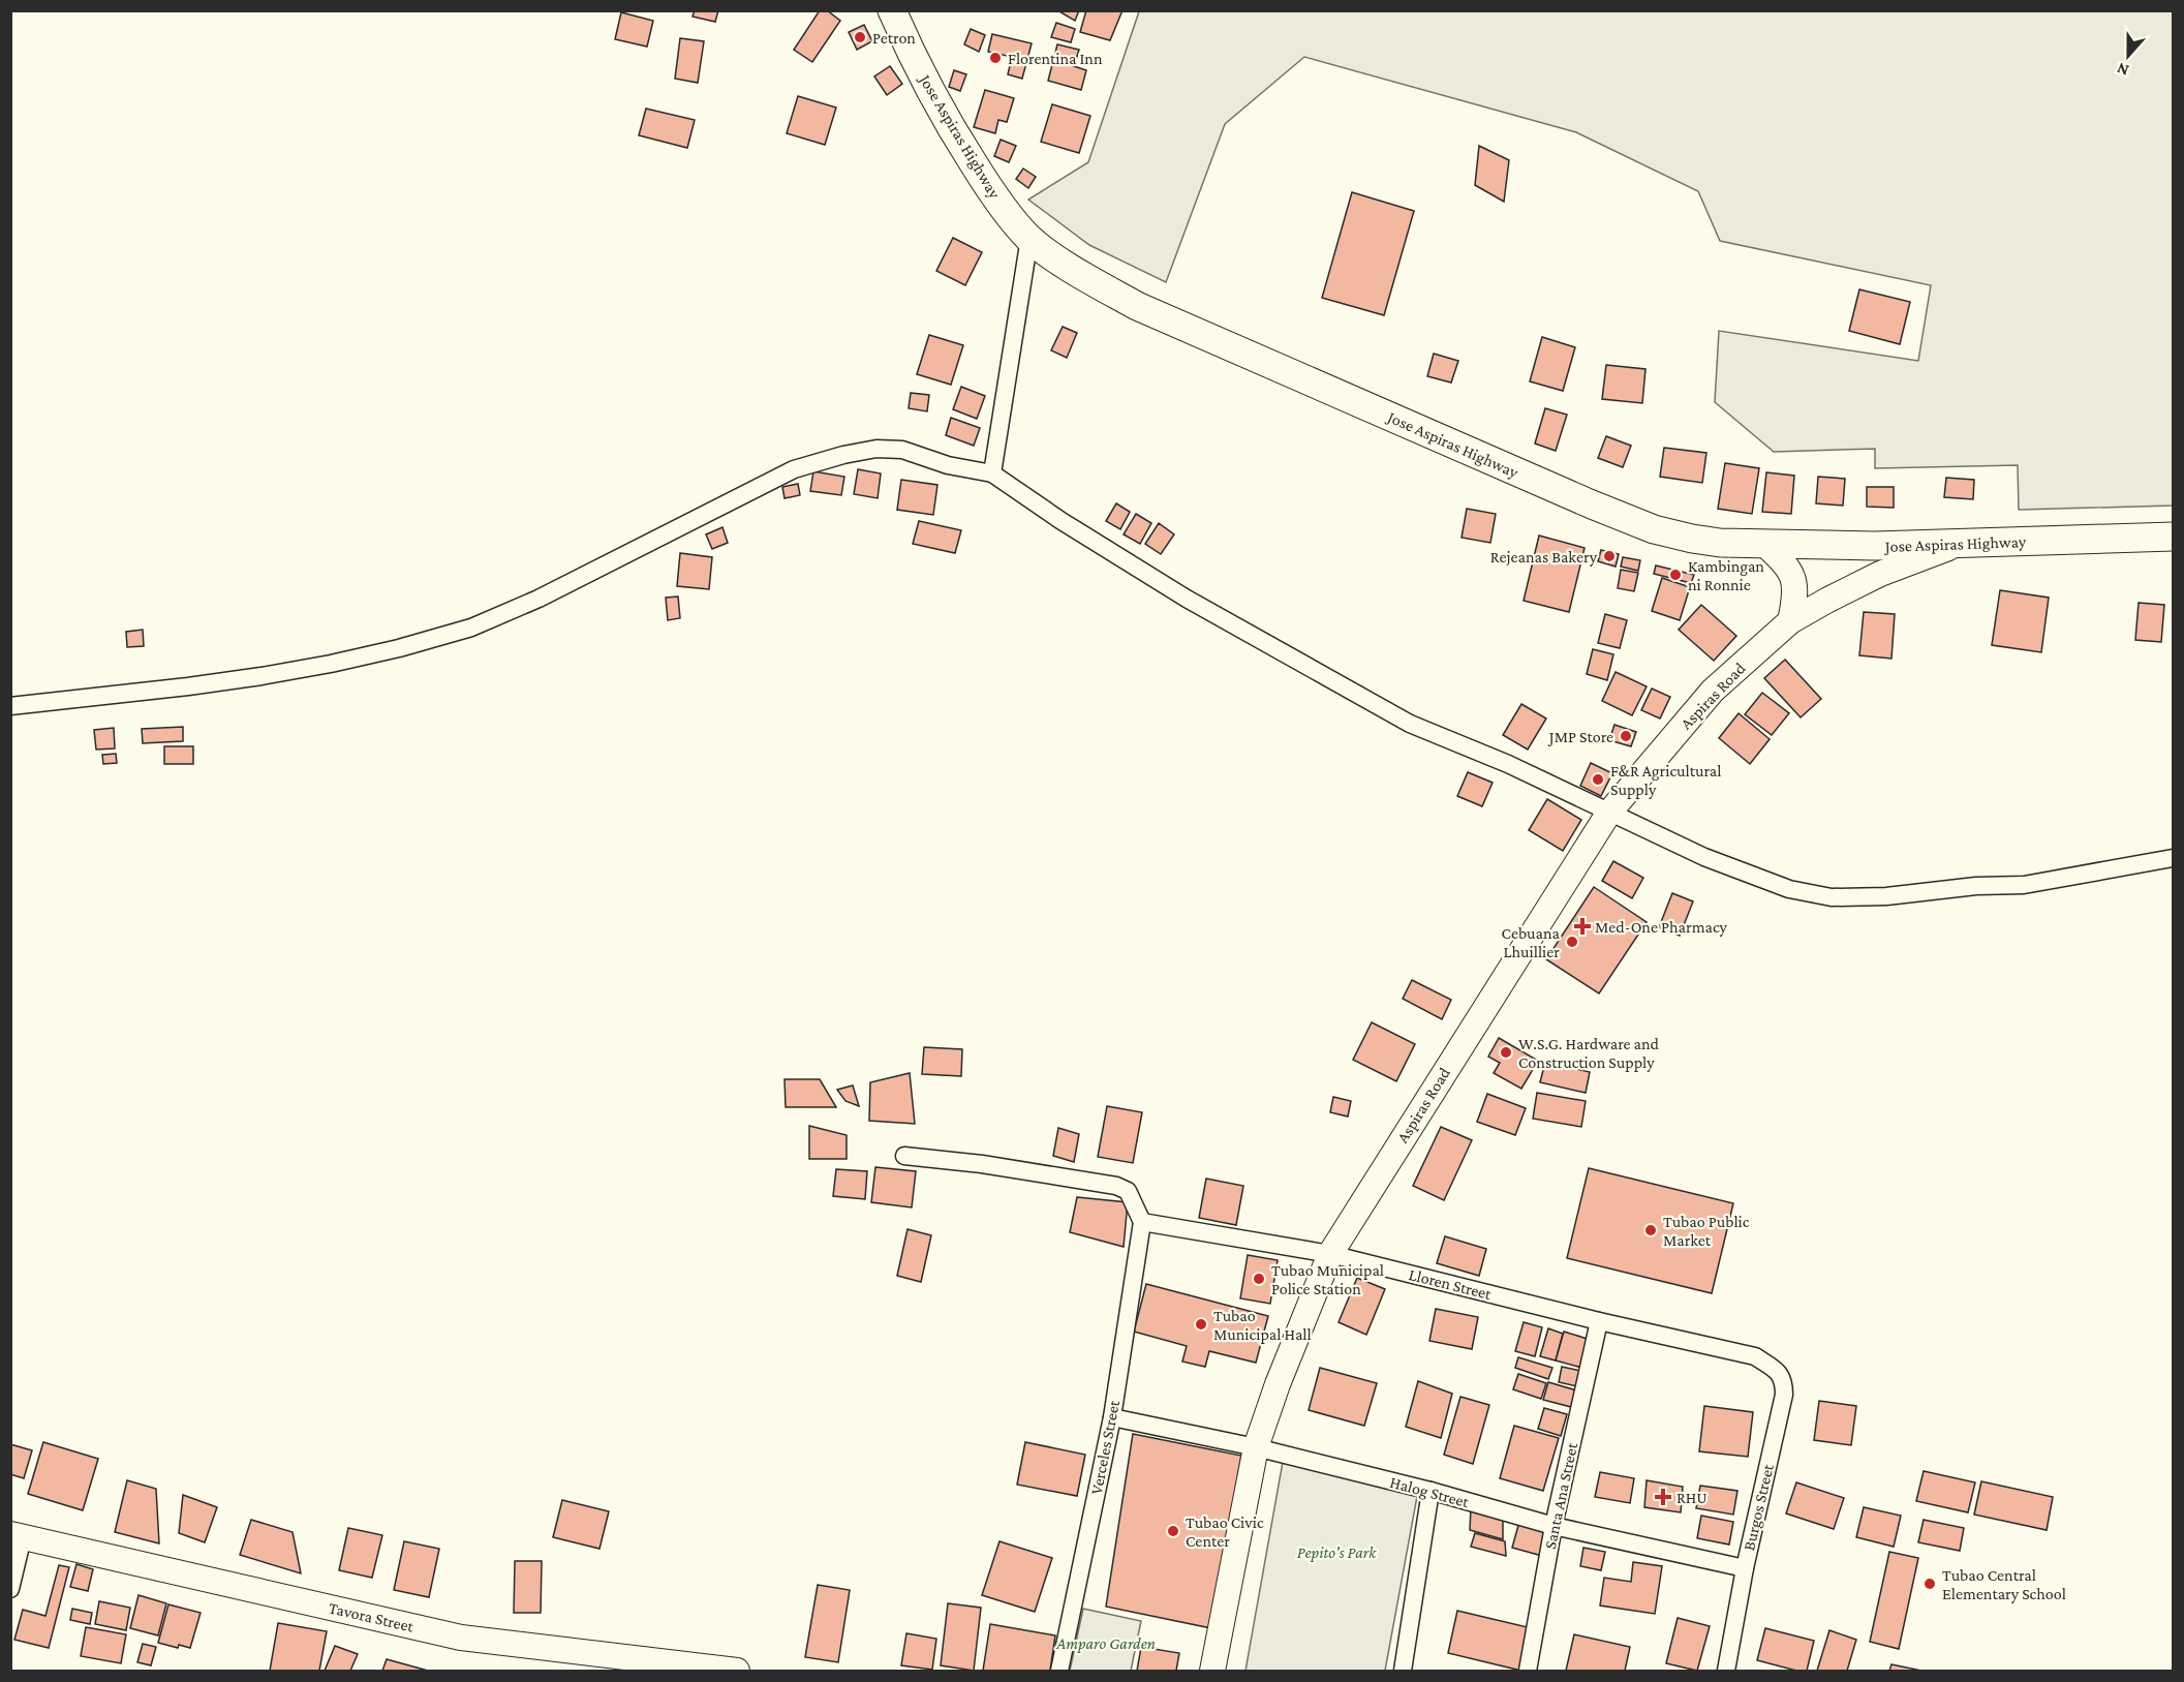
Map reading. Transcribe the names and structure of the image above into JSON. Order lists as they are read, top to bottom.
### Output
{
  "streets": {
    "main road": ["Jose Aspiras Highway", "Aspiras Road", "Tavora Street"],
    "street": [
      "Lloren Street",
      "Verceles Street",
      "Halog Street",
      "Santa Ana Street",
      "Burgos Street"
    ]
  },
  "crossings": [
    ["Jose Aspiras Highway", "Aspiras Road"],
    ["Aspiras Road", "Lloren Street"],
    ["Aspiras Road", "Halog Street"],
    ["Lloren Street", "Verceles Street"],
    ["Lloren Street", "Santa Ana Street"],
    ["Lloren Street", "Burgos Street"],
    ["Verceles Street", "Halog Street"],
    ["Halog Street", "Santa Ana Street"],
    ["Halog Street", "Burgos Street"]
  ],
  "parks": ["Pepito's Park", "Amparo Garden"],
  "places": {
    "other": [
      "Petron",
      "Florentina Inn",
      "Rejeanas Bakery",
      "Kambingan ni Ronnie",
      "JMP Store",
      "F&R Agricultural Supply",
      "Cebuana Lhuillier",
      "W.S.G. Hardware and Construction Supply",
      "Tubao Public Market",
      "Tubao Municipal Police Station",
      "Tubao Municipal Hall",
      "Tubao Civic Center",
      "Tubao Central Elementary School"
    ],
    "health": ["Med-One Pharmacy", "RHU"]
  },
  "north": "bottom"
}
